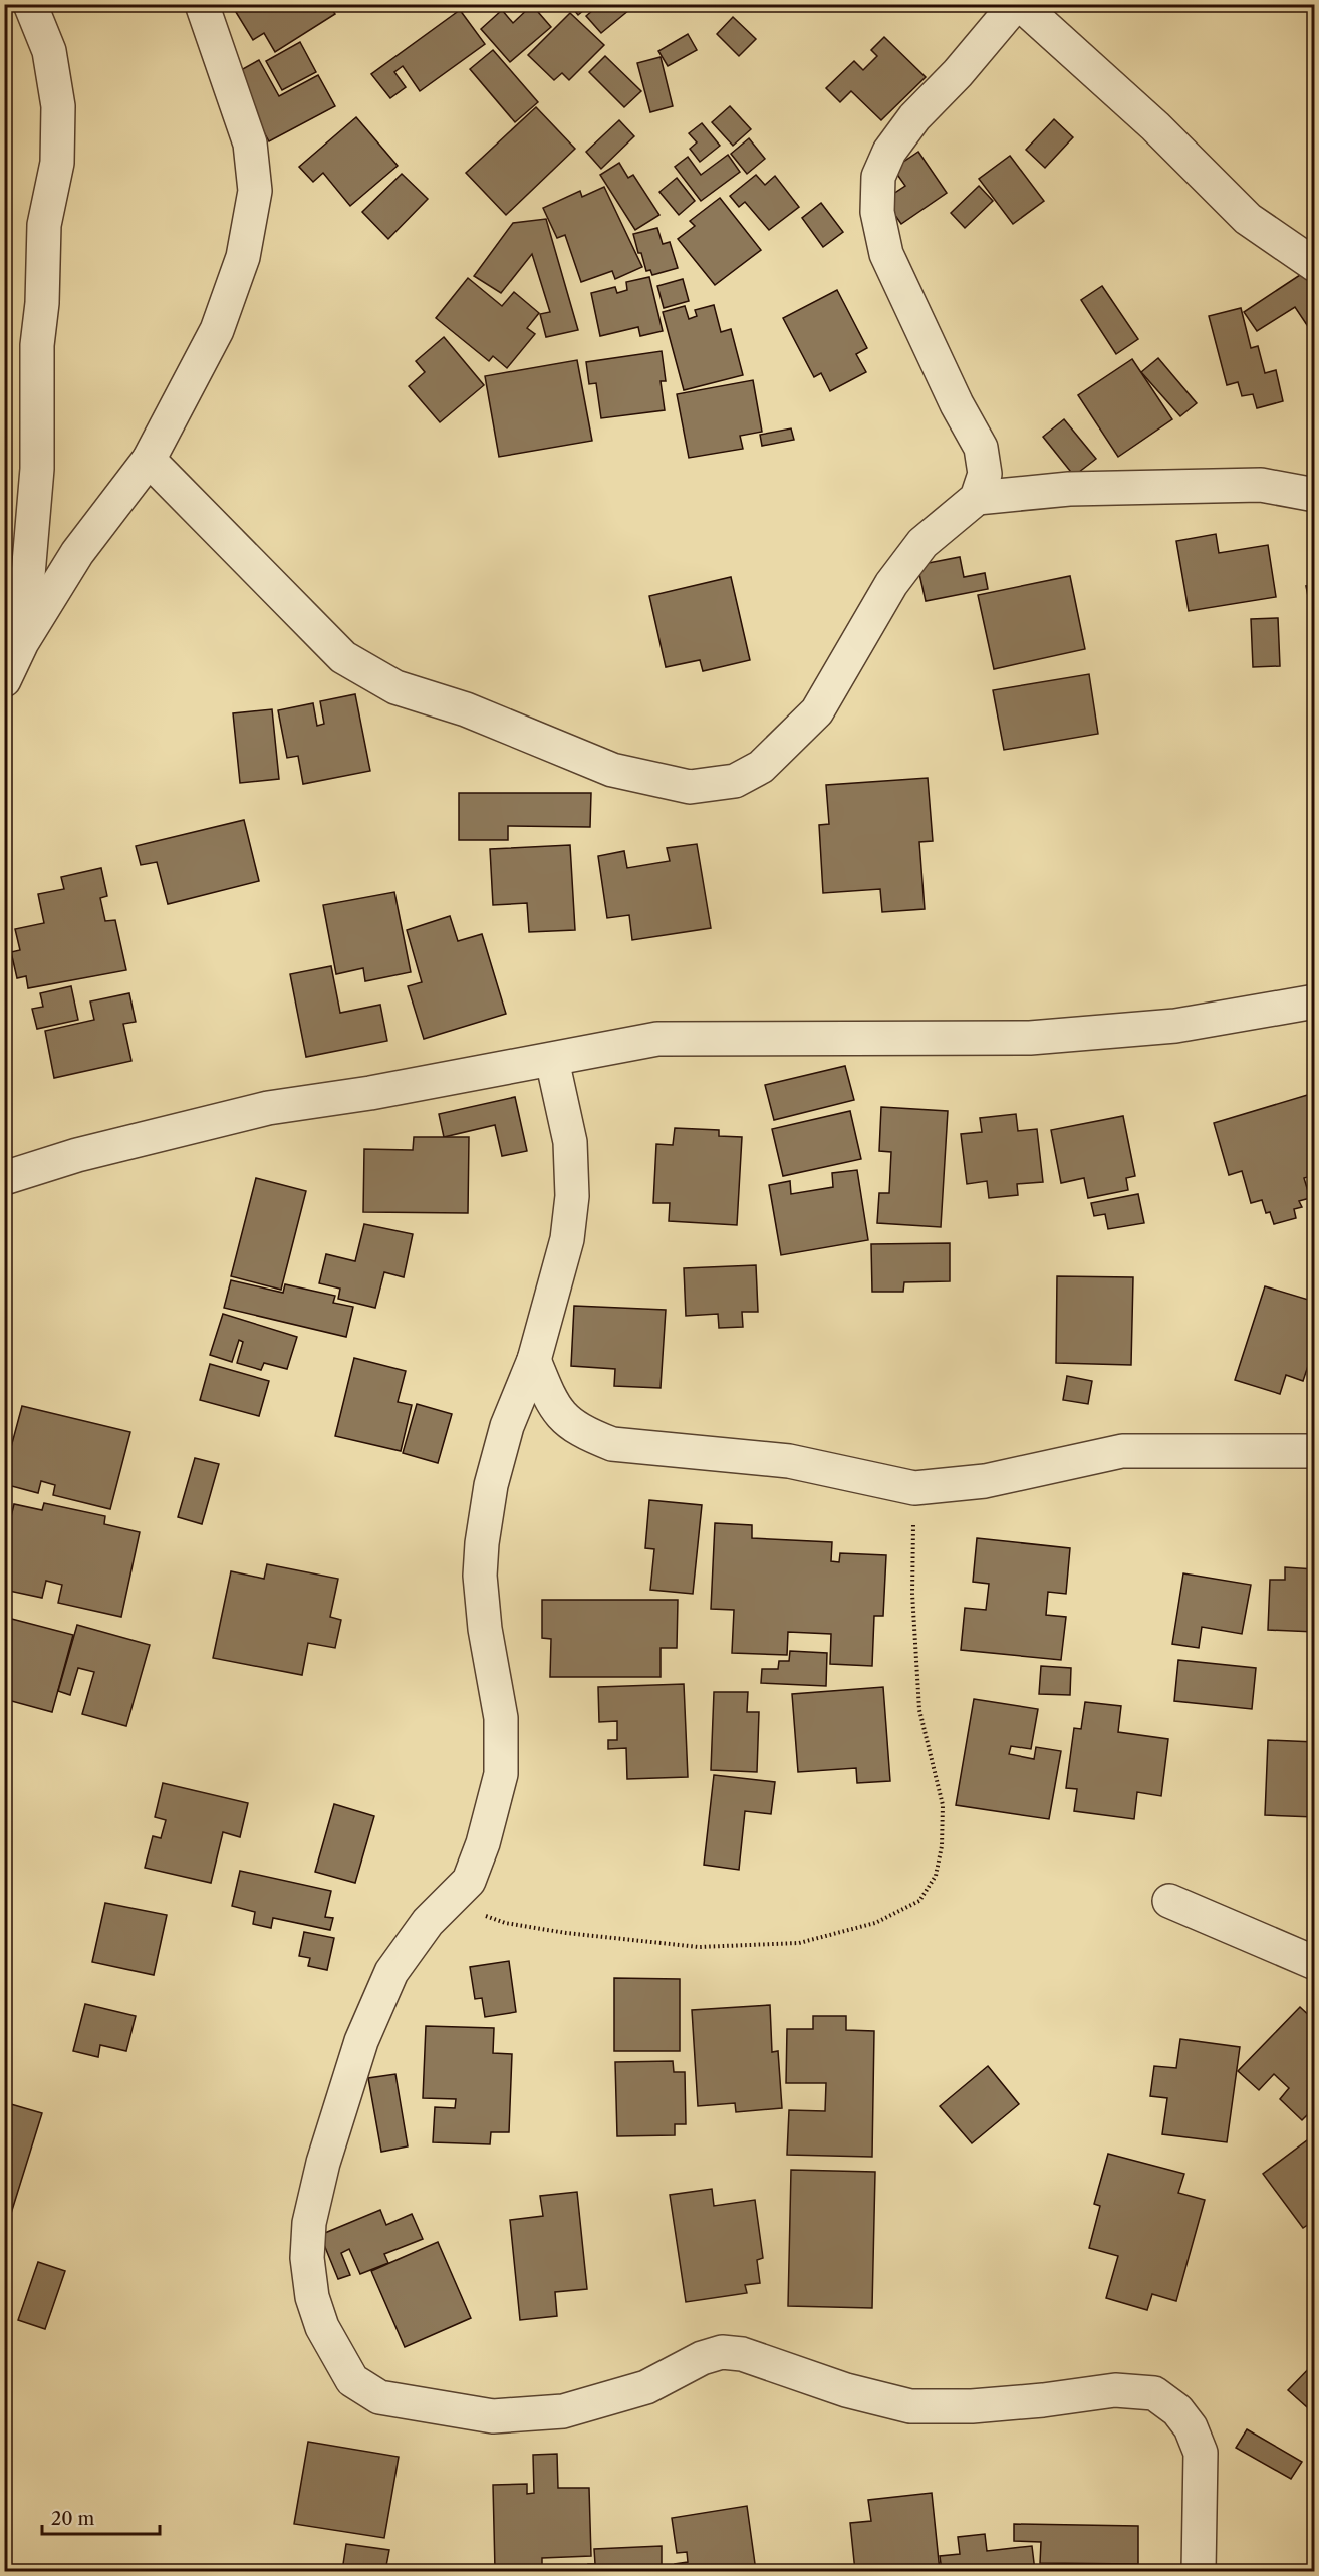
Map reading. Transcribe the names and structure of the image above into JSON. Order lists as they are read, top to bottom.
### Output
{
  "scale_bar": "20 m"
}
